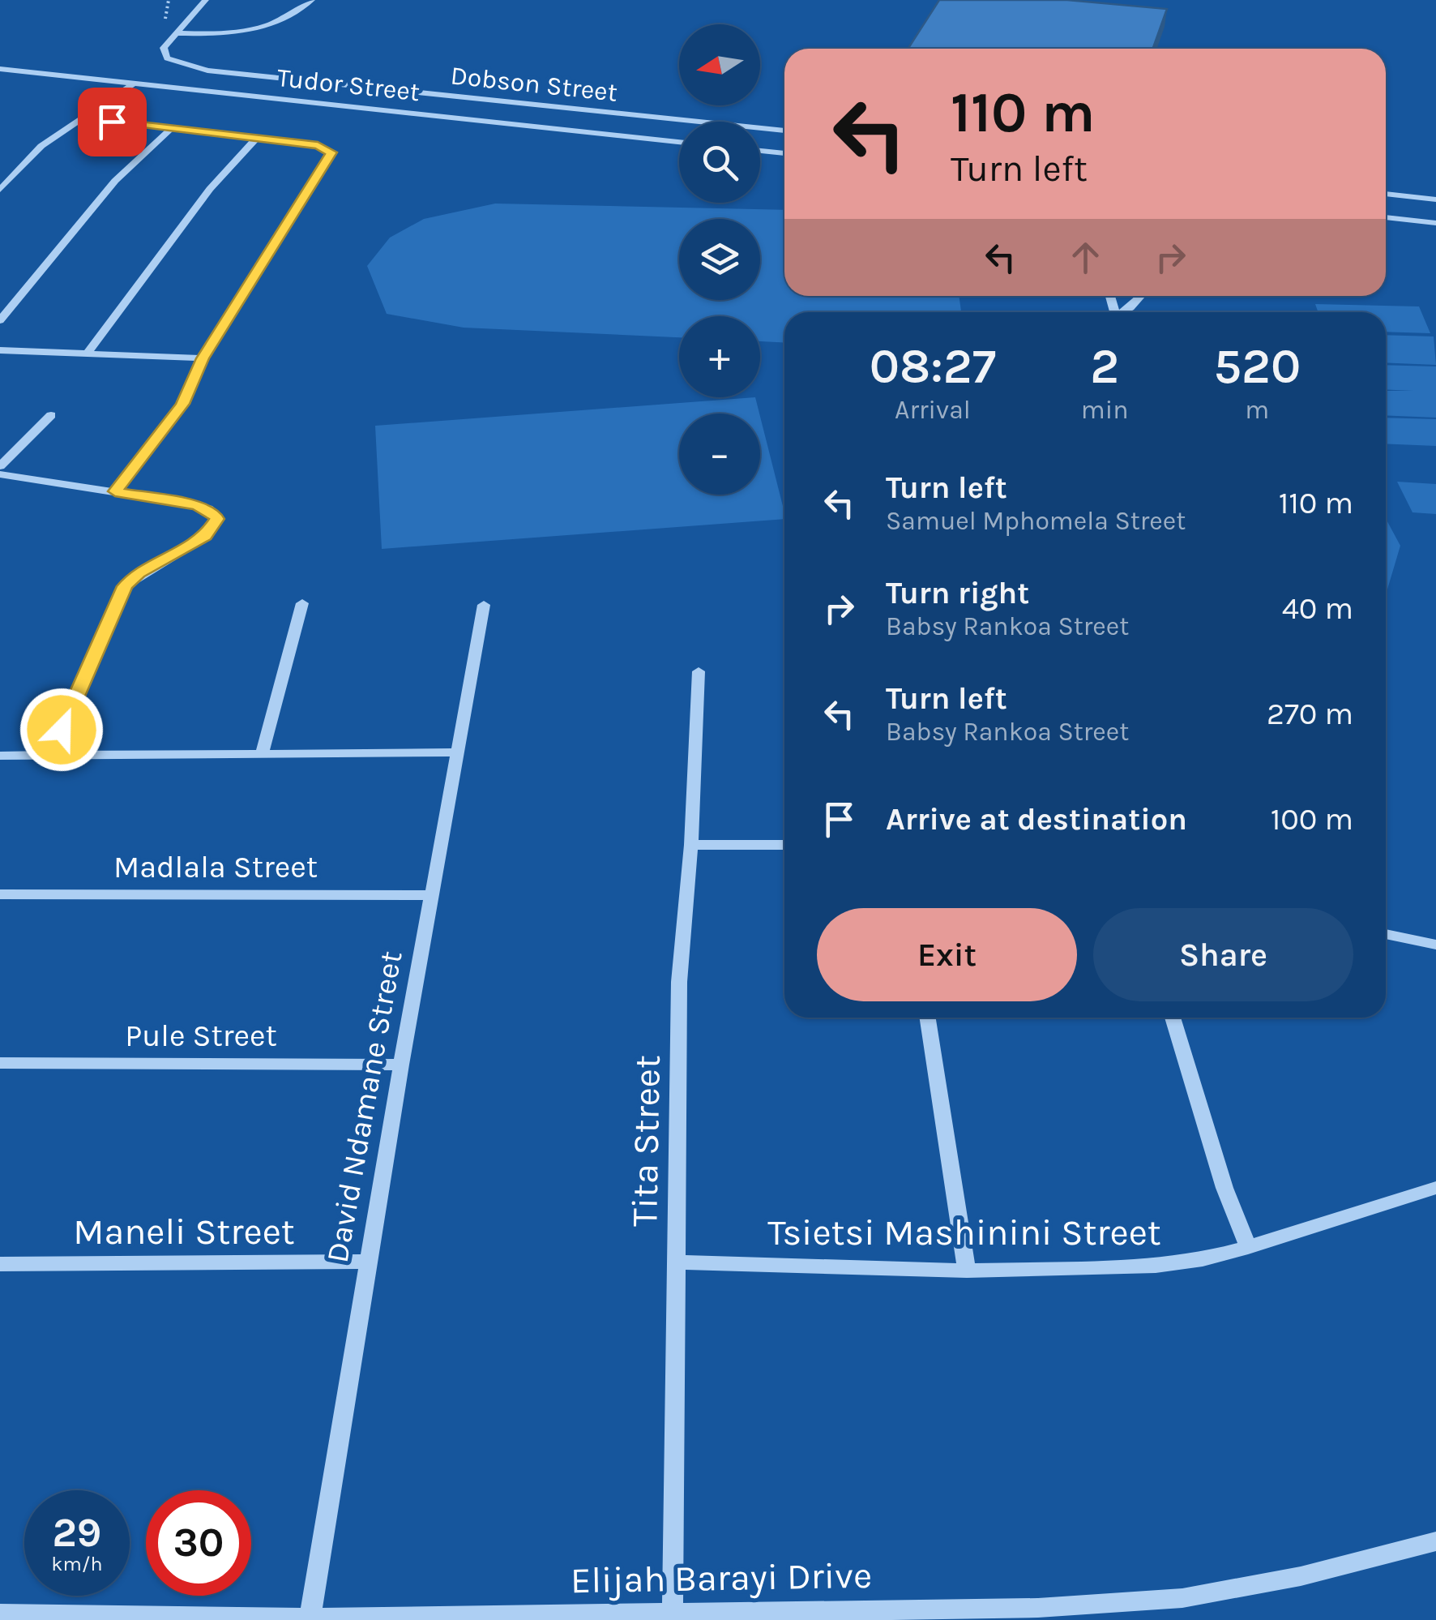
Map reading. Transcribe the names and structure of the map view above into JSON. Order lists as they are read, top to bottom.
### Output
{
  "streets": {
    "street": [
      "Dobson Street",
      "Tudor Street",
      "Madlala Street",
      "Pule Street",
      "David Ndamane Street",
      "Tita Street",
      "Maneli Street",
      "Tsietsi Mashinini Street",
      "Elijah Barayi Drive"
    ]
  },
  "crossings": [
    ["Madlala Street", "David Ndamane Street"],
    ["Pule Street", "David Ndamane Street"],
    ["David Ndamane Street", "Maneli Street"],
    ["David Ndamane Street", "Elijah Barayi Drive"],
    ["Tita Street", "Tsietsi Mashinini Street"],
    ["Tita Street", "Elijah Barayi Drive"]
  ],
  "north": "left",
  "page": {
    "map_buttons": ["+", "−"],
    "turn": ["110 m", "Turn left"],
    "eta": [
      "08:27",
      "Arrival",
      "2",
      "min",
      "520",
      "m"
    ],
    "list": [
      {
        "name": "Turn left",
        "note": "Samuel Mphomela Street",
        "value": "110 m"
      },
      {
        "name": "Turn right",
        "note": "Babsy Rankoa Street",
        "value": "40 m"
      },
      {
        "name": "Turn left",
        "note": "Babsy Rankoa Street",
        "value": "270 m"
      },
      {
        "name": "Arrive at destination",
        "value": "100 m"
      }
    ],
    "buttons": ["Exit", "Share"],
    "speed": "29 km/h",
    "limit": "30"
  }
}
